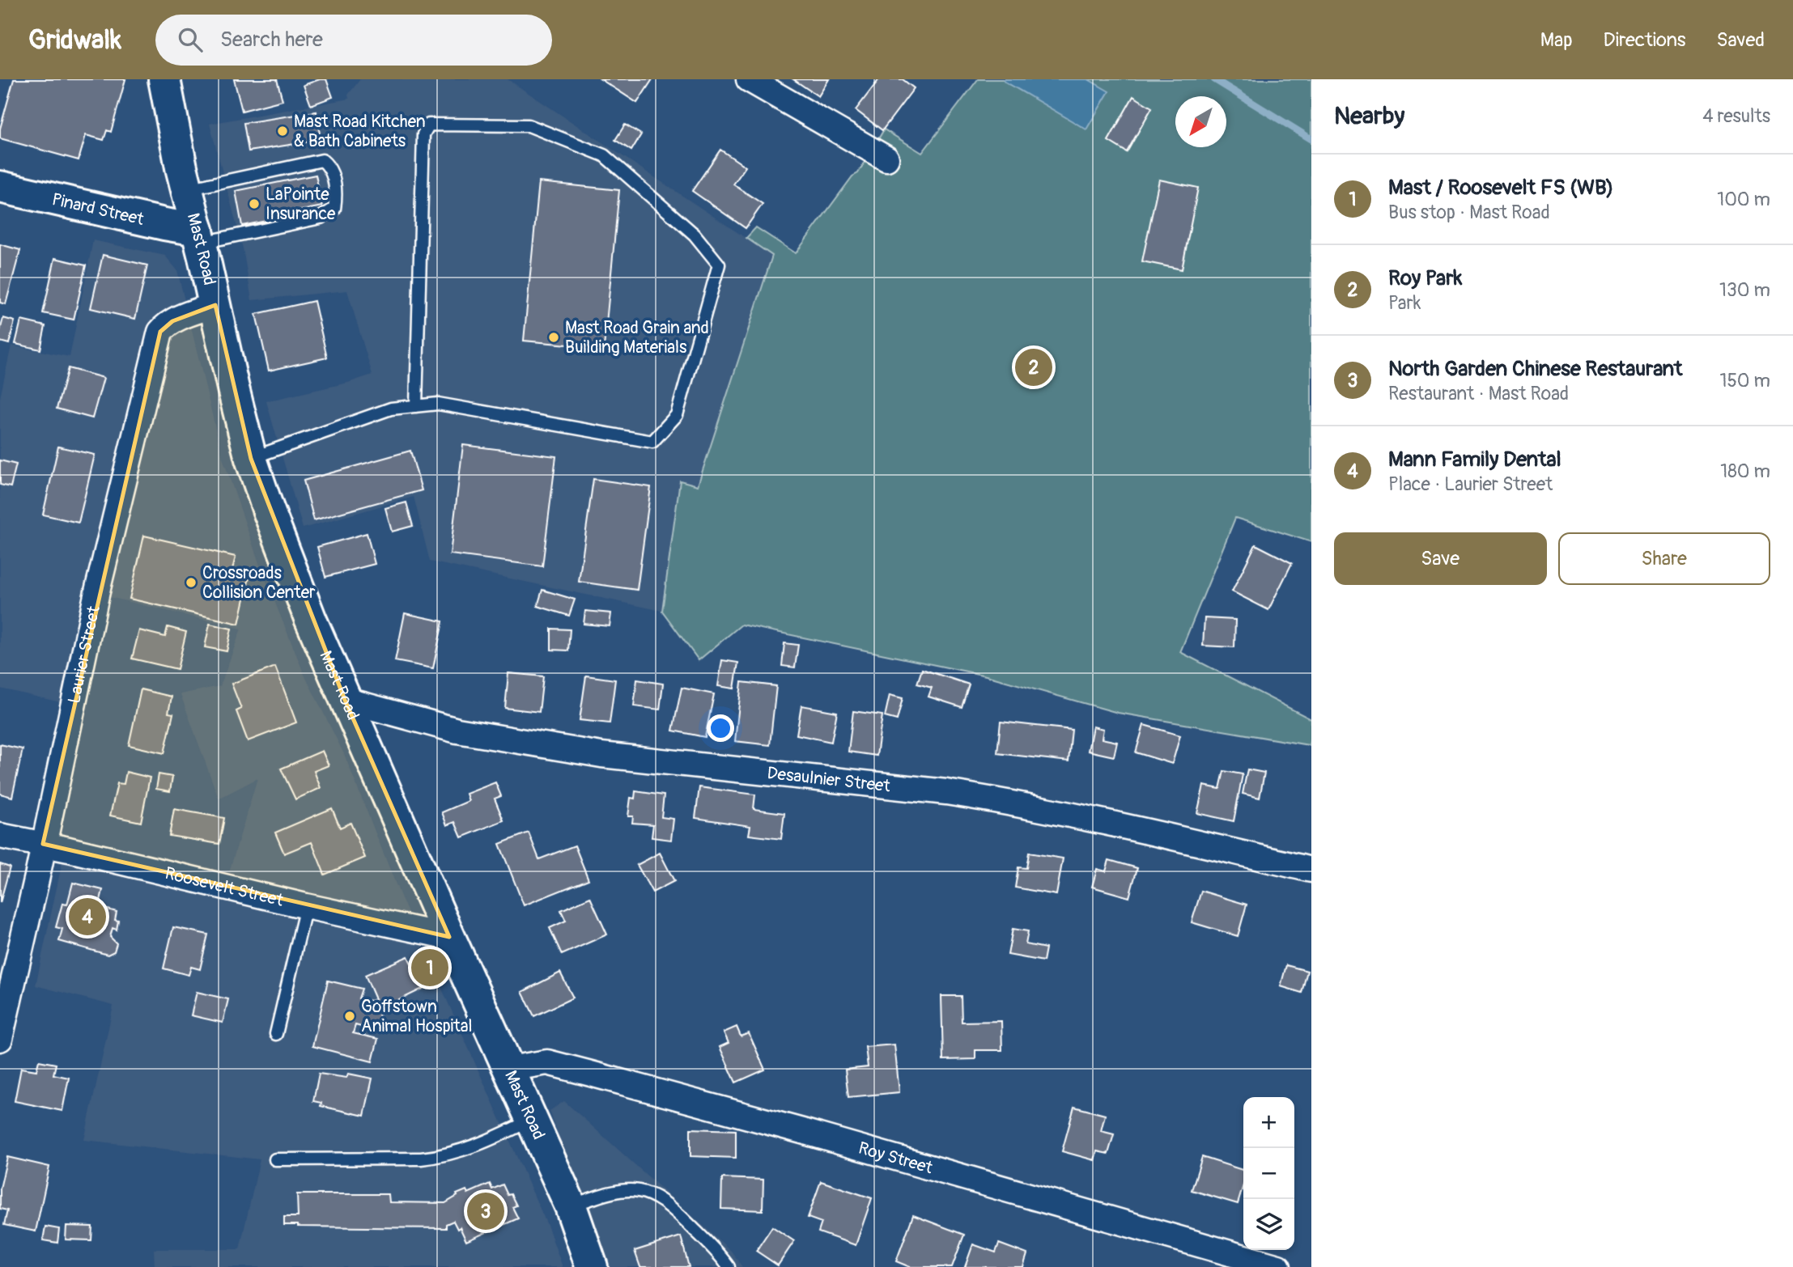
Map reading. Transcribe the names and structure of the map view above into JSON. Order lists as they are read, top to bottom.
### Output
{
  "streets": {
    "main road": ["Pinard Street", "Mast Road"],
    "street": [
      "Laurier Street",
      "Desaulnier Street",
      "Roosevelt Street",
      "Roy Street"
    ]
  },
  "crossings": [
    ["Pinard Street", "Mast Road"],
    ["Mast Road", "Laurier Street"],
    ["Mast Road", "Desaulnier Street"],
    ["Mast Road", "Roosevelt Street"],
    ["Mast Road", "Roy Street"],
    ["Laurier Street", "Roosevelt Street"]
  ],
  "places": [
    "Mast Road Kitchen & Bath Cabinets",
    "LaPointe Insurance",
    "Mast Road Grain and Building Materials",
    "Crossroads Collision Center",
    "Goffstown Animal Hospital"
  ],
  "north": "bottom left",
  "page": {
    "header": "Gridwalk",
    "search": "Search here",
    "nav": ["Map", "Directions", "Saved"],
    "heading": ["Nearby", "4 results"],
    "list": [
      {
        "mark": "1",
        "name": "Mast / Roosevelt FS (WB)",
        "note": "Bus stop · Mast Road",
        "value": "100 m"
      },
      {
        "mark": "2",
        "name": "Roy Park",
        "note": "Park",
        "value": "130 m"
      },
      {
        "mark": "3",
        "name": "North Garden Chinese Restaurant",
        "note": "Restaurant · Mast Road",
        "value": "150 m"
      },
      {
        "mark": "4",
        "name": "Mann Family Dental",
        "note": "Place · Laurier Street",
        "value": "180 m"
      }
    ],
    "pins": [
      "2",
      "4",
      "1",
      "3"
    ],
    "buttons": ["Save", "Share"],
    "map_buttons": ["+", "−"]
  }
}
